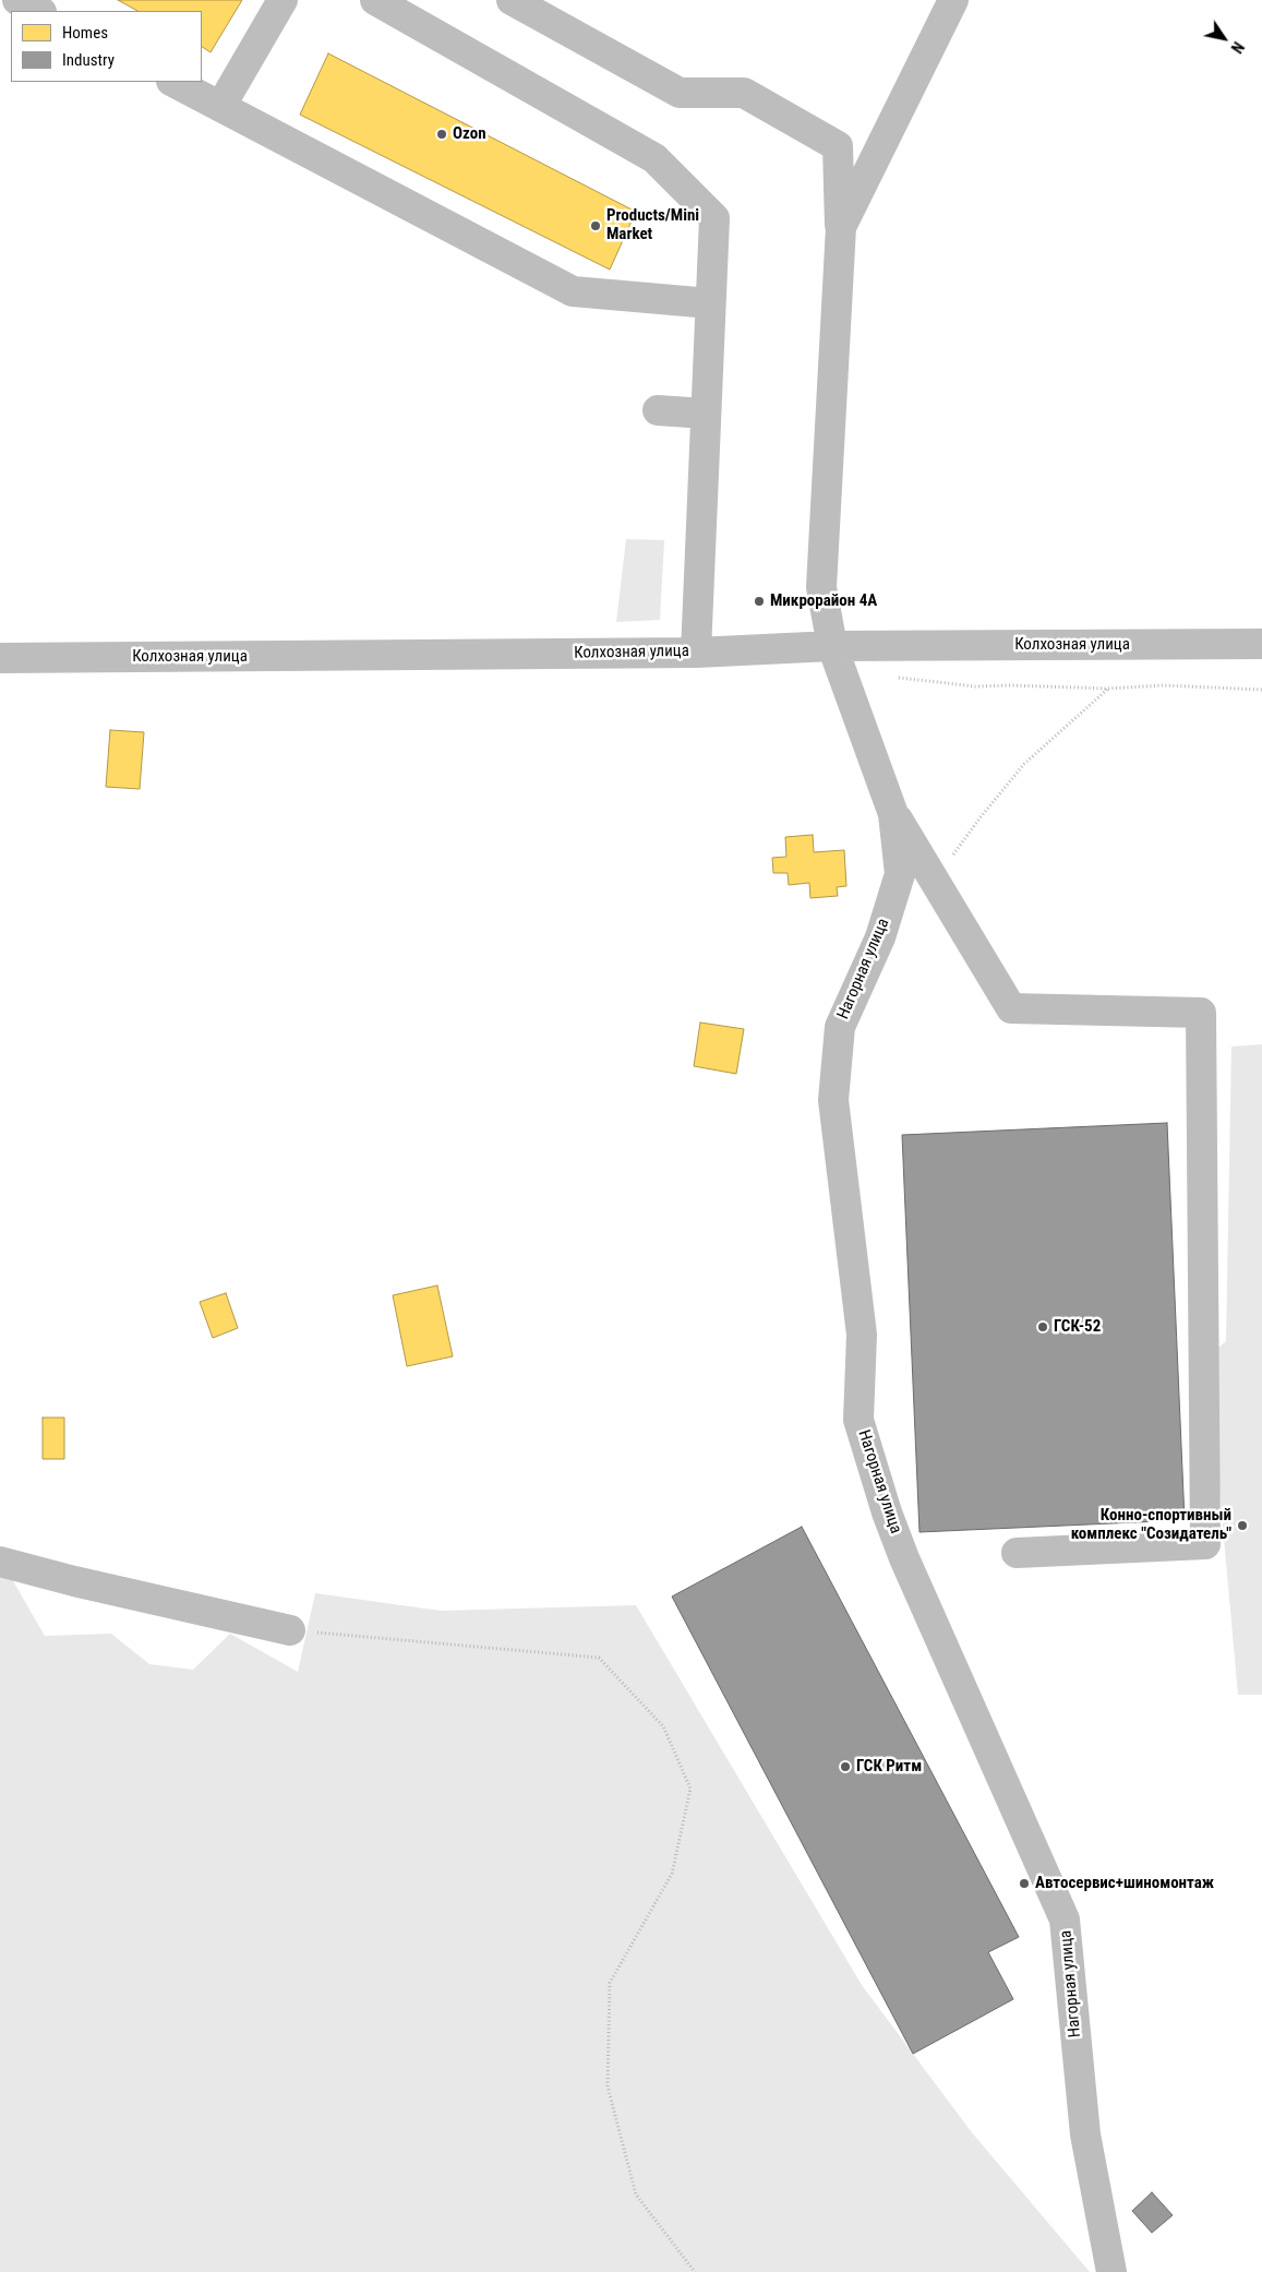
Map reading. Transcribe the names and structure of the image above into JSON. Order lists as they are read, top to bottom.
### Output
{
  "streets": {
    "street": ["Колхозная улица", "Нагорная улица"]
  },
  "crossings": [
    ["Колхозная улица", "Нагорная улица"]
  ],
  "places": [
    "Ozon",
    "Products/Mini Market",
    "Микрорайон 4А",
    "ГСК-52",
    "Конно-спортивный комплекс \"Созидатель\"",
    "ГСК Ритм",
    "Автосервис+шиномонтаж"
  ],
  "legend": ["Homes", "Industry"],
  "north": "bottom right"
}
